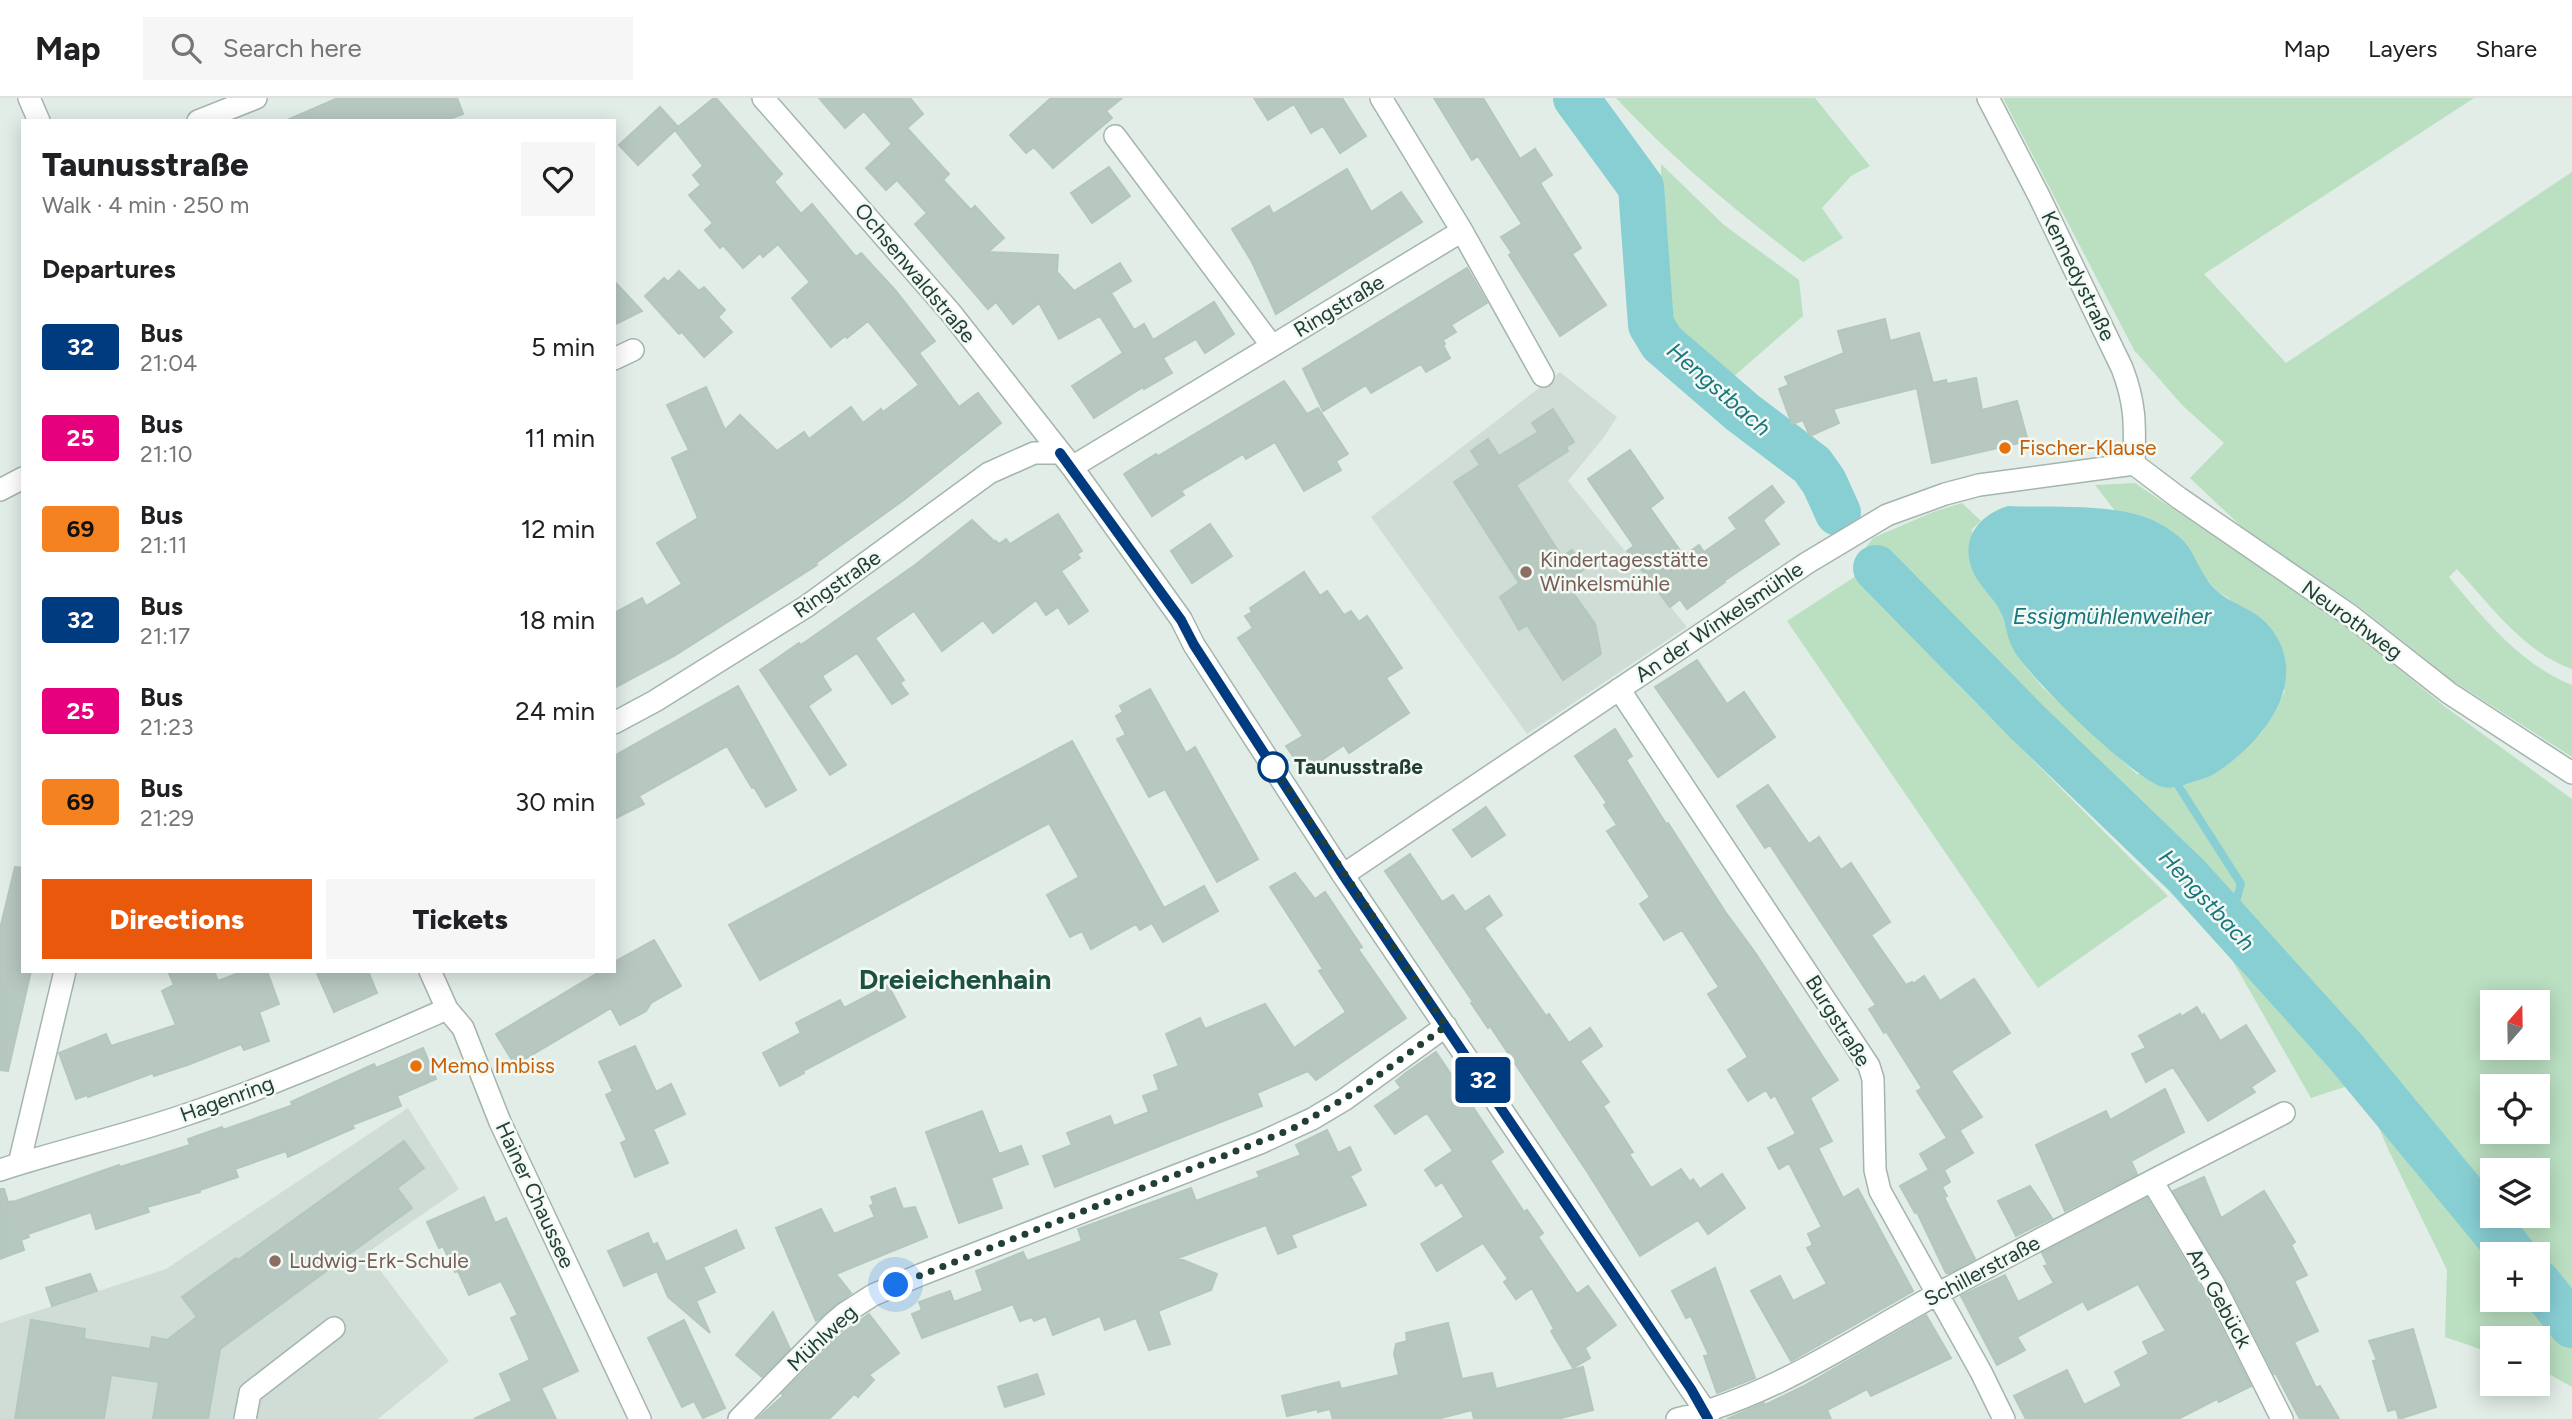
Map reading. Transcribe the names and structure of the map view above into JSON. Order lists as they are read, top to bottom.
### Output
{
  "streets": {
    "street": [
      "Ochsenwaldstraße",
      "Kennedystraße",
      "Ringstraße",
      "Neurothweg",
      "An der Winkelsmühle",
      "Burgstraße",
      "Hagenring",
      "Hainer Chaussee",
      "Schillerstraße",
      "Am Gebück",
      "Mühlweg"
    ]
  },
  "crossings": [
    ["Ochsenwaldstraße", "Ringstraße"],
    ["Kennedystraße", "Neurothweg"],
    ["Kennedystraße", "An der Winkelsmühle"],
    ["Neurothweg", "An der Winkelsmühle"],
    ["An der Winkelsmühle", "Burgstraße"],
    ["Burgstraße", "Schillerstraße"],
    ["Hagenring", "Hainer Chaussee"],
    ["Schillerstraße", "Am Gebück"]
  ],
  "districts": ["Dreieichenhain"],
  "water": ["Hengstbach", "Essigmühlenweiher"],
  "places": [
    "Fischer-Klause",
    "Kindertagesstätte Winkelsmühle",
    "Taunusstraße",
    "Memo Imbiss",
    "Ludwig-Erk-Schule"
  ],
  "lines": ["bus line 32"],
  "north": "top",
  "page": {
    "header": "Map",
    "search": "Search here",
    "nav": ["Map", "Layers", "Share"],
    "on_map": "32",
    "heading": [
      ["Taunusstraße", "Walk · 4 min · 250 m"],
      "Departures"
    ],
    "list": [
      {
        "mark": "32",
        "name": "Bus",
        "note": "21:04",
        "value": "5 min"
      },
      {
        "mark": "25",
        "name": "Bus",
        "note": "21:10",
        "value": "11 min"
      },
      {
        "mark": "69",
        "name": "Bus",
        "note": "21:11",
        "value": "12 min"
      },
      {
        "mark": "32",
        "name": "Bus",
        "note": "21:17",
        "value": "18 min"
      },
      {
        "mark": "25",
        "name": "Bus",
        "note": "21:23",
        "value": "24 min"
      },
      {
        "mark": "69",
        "name": "Bus",
        "note": "21:29",
        "value": "30 min"
      }
    ],
    "buttons": ["Directions", "Tickets"],
    "map_buttons": ["+", "−"]
  }
}
